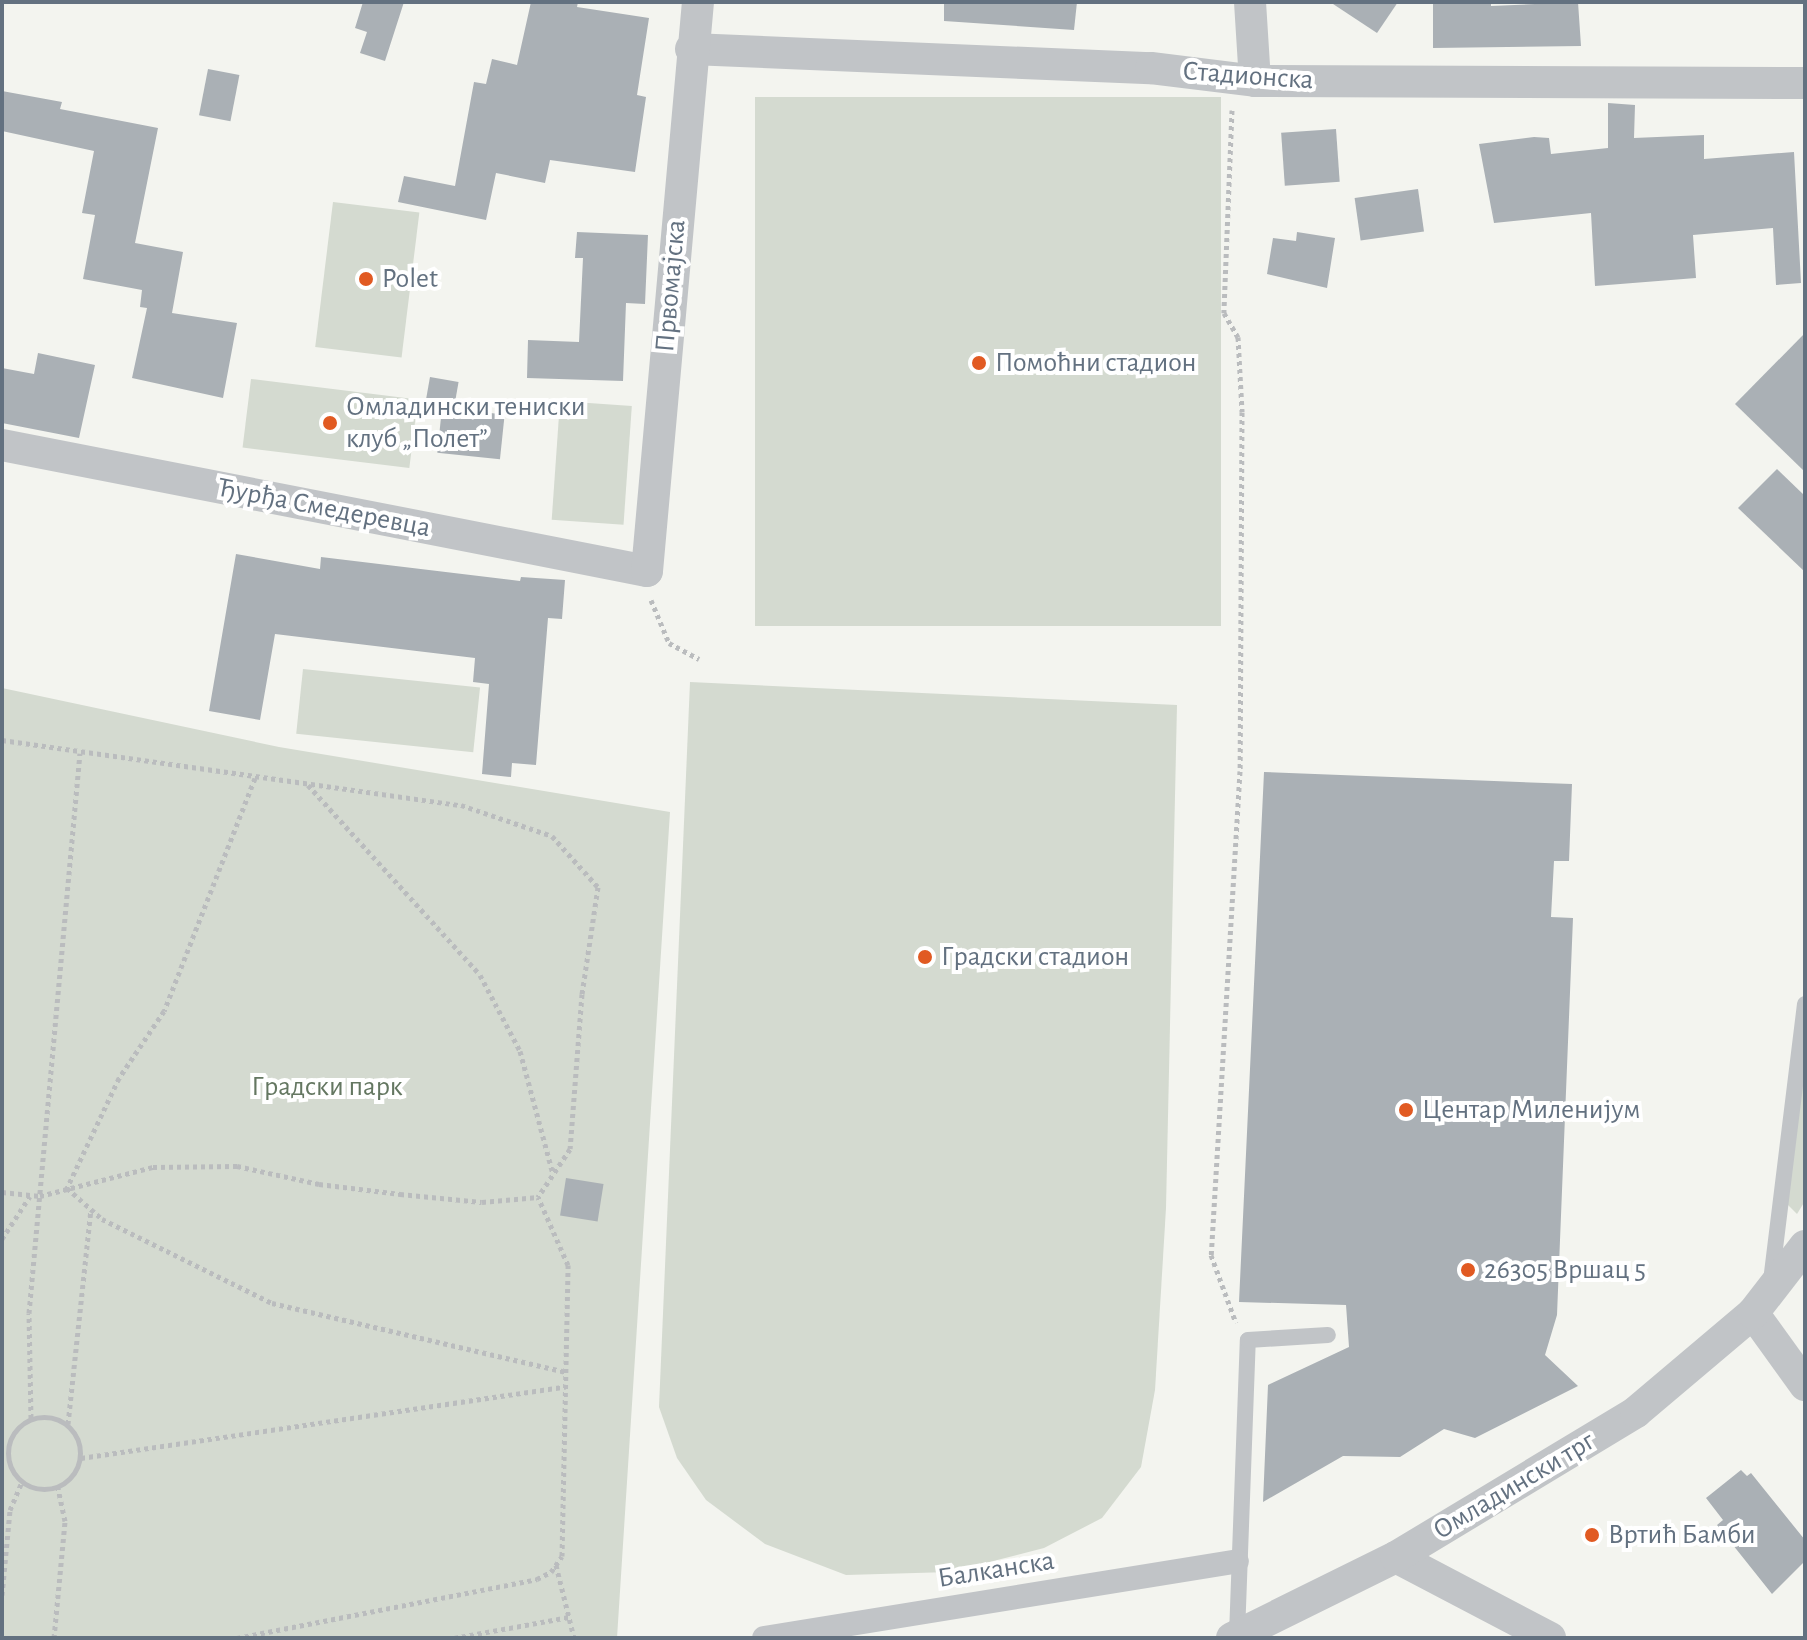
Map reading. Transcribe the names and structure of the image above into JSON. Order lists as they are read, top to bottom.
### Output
{
  "streets": {
    "street": [
      "Стадионска",
      "Првомајска",
      "Ђурђа Смедеревца",
      "Омладински трг",
      "Балканска"
    ]
  },
  "crossings": [
    ["Стадионска", "Првомајска"],
    ["Првомајска", "Ђурђа Смедеревца"]
  ],
  "parks": ["Градски парк"],
  "places": [
    "Polet",
    "Помоћни стадион",
    "Омладински тениски клуб „Полет”",
    "Градски стадион",
    "Центар Миленијум",
    "26305 Вршац 5",
    "Вртић Бамби"
  ]
}
